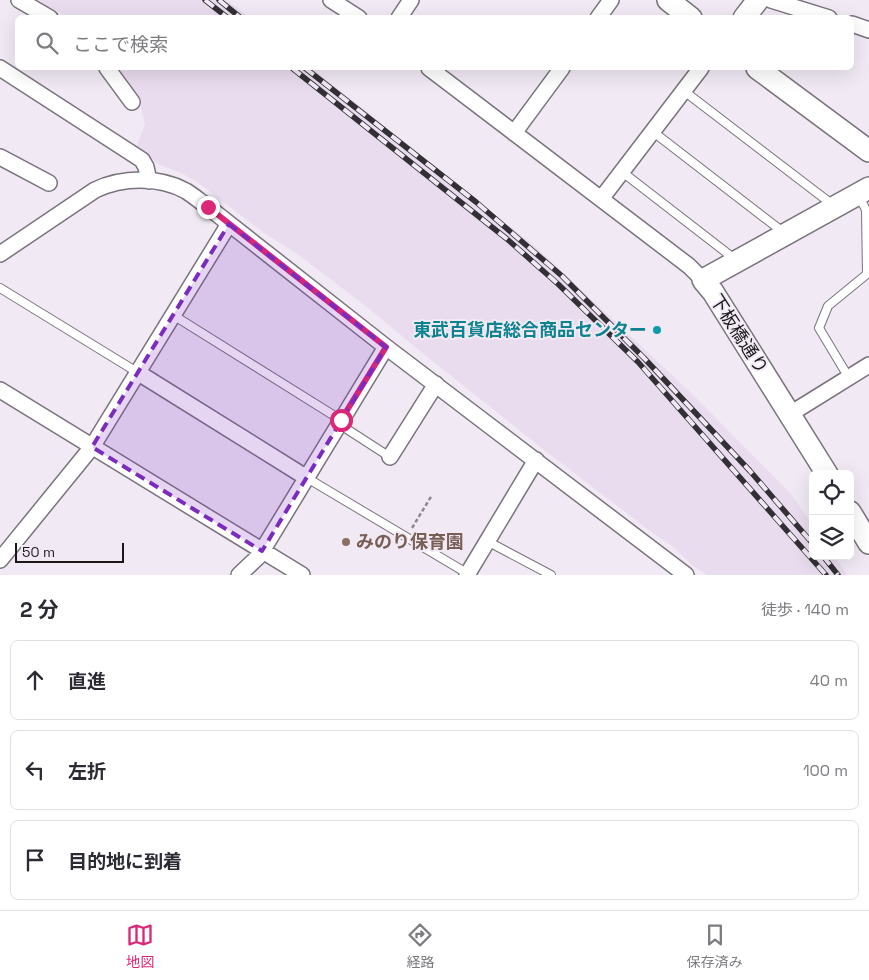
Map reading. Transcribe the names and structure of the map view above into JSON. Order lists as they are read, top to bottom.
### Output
{
  "streets": {
    "street": ["下板橋通り"]
  },
  "places": ["東武百貨店総合商品センター", "みのり保育園"],
  "scale_bar": "50 m",
  "page": {
    "search": "ここで検索",
    "scale": "50 m",
    "heading": ["2 分", "徒歩 · 140 m"],
    "list": [
      ["直進", "40 m"],
      ["左折", "100 m"],
      "目的地に到着"
    ],
    "nav": ["地図", "経路", "保存済み"]
  }
}
